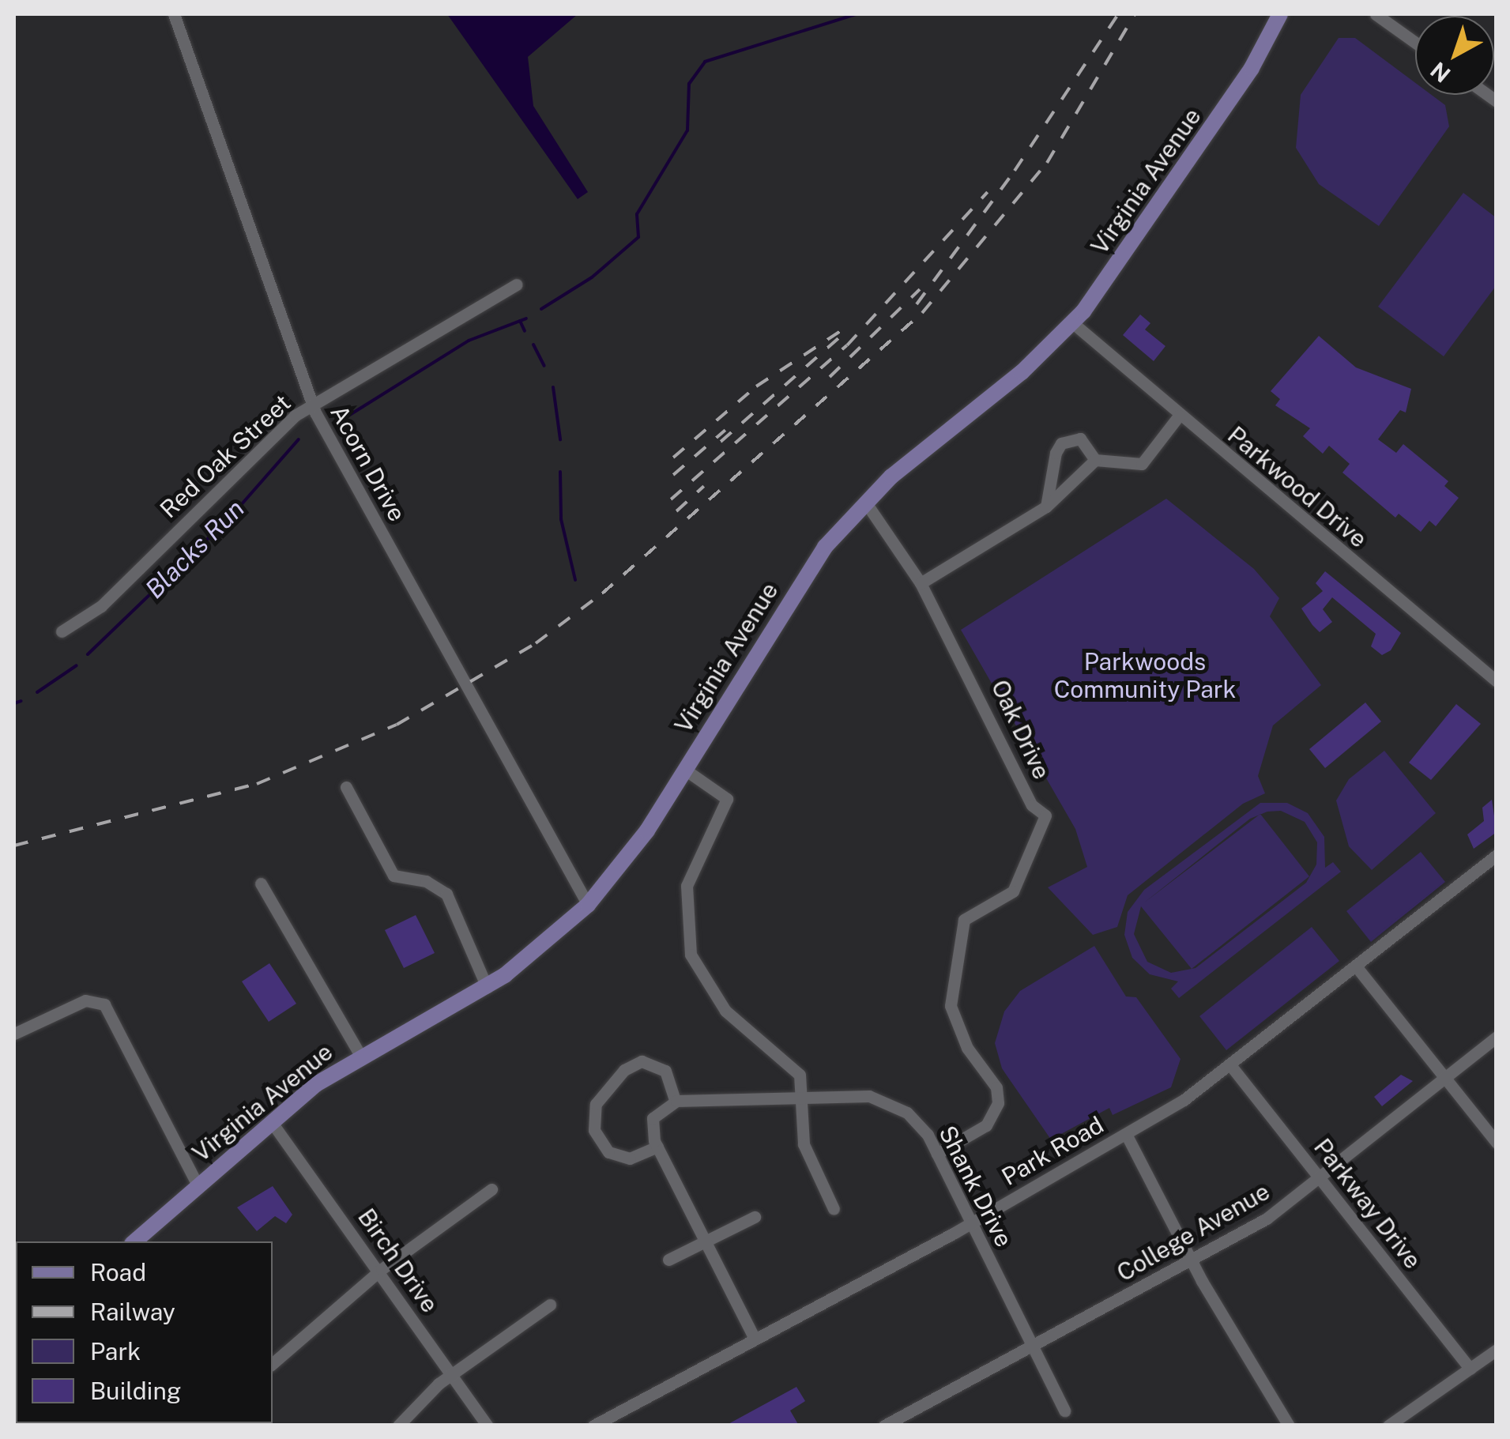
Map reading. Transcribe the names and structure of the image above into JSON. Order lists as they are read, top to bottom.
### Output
{
  "streets": {
    "main road": ["Virginia Avenue"],
    "street": [
      "Red Oak Street",
      "Acorn Drive",
      "Parkwood Drive",
      "Oak Drive",
      "Park Road",
      "Shank Drive",
      "Parkway Drive",
      "College Avenue",
      "Birch Drive"
    ]
  },
  "crossings": [
    ["Virginia Avenue", "Acorn Drive"],
    ["Virginia Avenue", "Parkwood Drive"],
    ["Virginia Avenue", "Oak Drive"],
    ["Virginia Avenue", "Birch Drive"],
    ["Red Oak Street", "Acorn Drive"],
    ["Oak Drive", "Shank Drive"],
    ["Park Road", "Shank Drive"],
    ["Park Road", "Parkway Drive"],
    ["Shank Drive", "College Avenue"],
    ["Parkway Drive", "College Avenue"]
  ],
  "water": ["Blacks Run"],
  "parks": ["Parkwoods Community Park"],
  "legend": [
    "Road",
    "Railway",
    "Park",
    "Building"
  ],
  "north": "bottom left"
}
